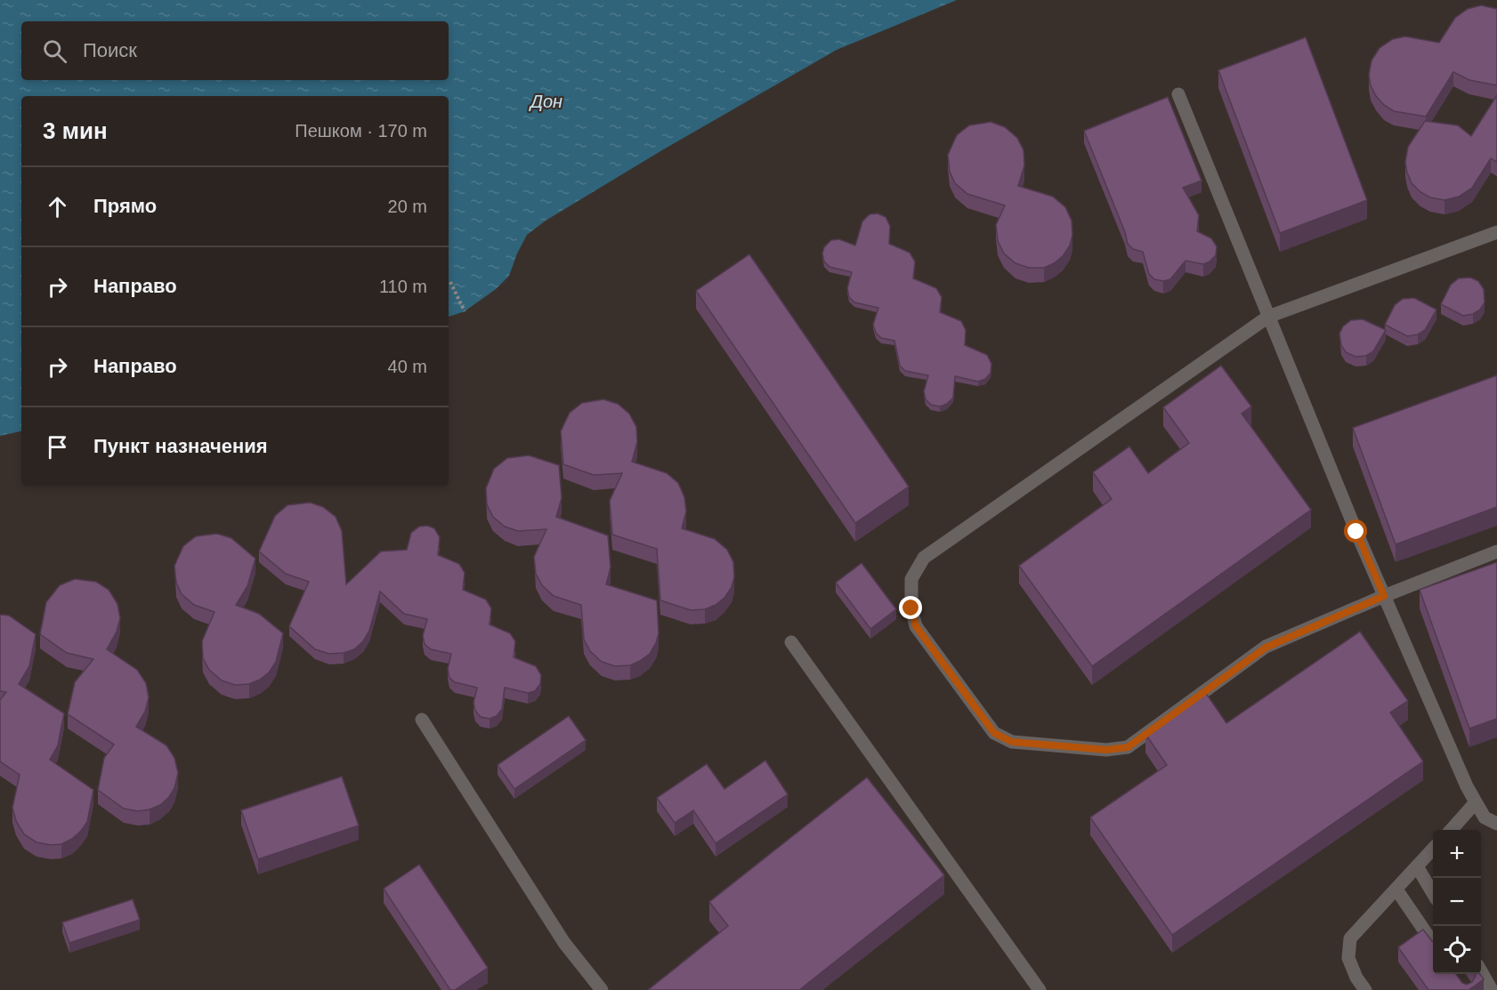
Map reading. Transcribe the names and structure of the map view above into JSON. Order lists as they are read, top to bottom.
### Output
{
  "water": ["Дон"],
  "page": {
    "search": "Поиск",
    "heading": ["3 мин", "Пешком · 170 m"],
    "list": [
      ["Прямо", "20 m"],
      ["Направо", "110 m"],
      ["Направо", "40 m"],
      "Пункт назначения"
    ],
    "map_buttons": ["+", "−"]
  }
}
